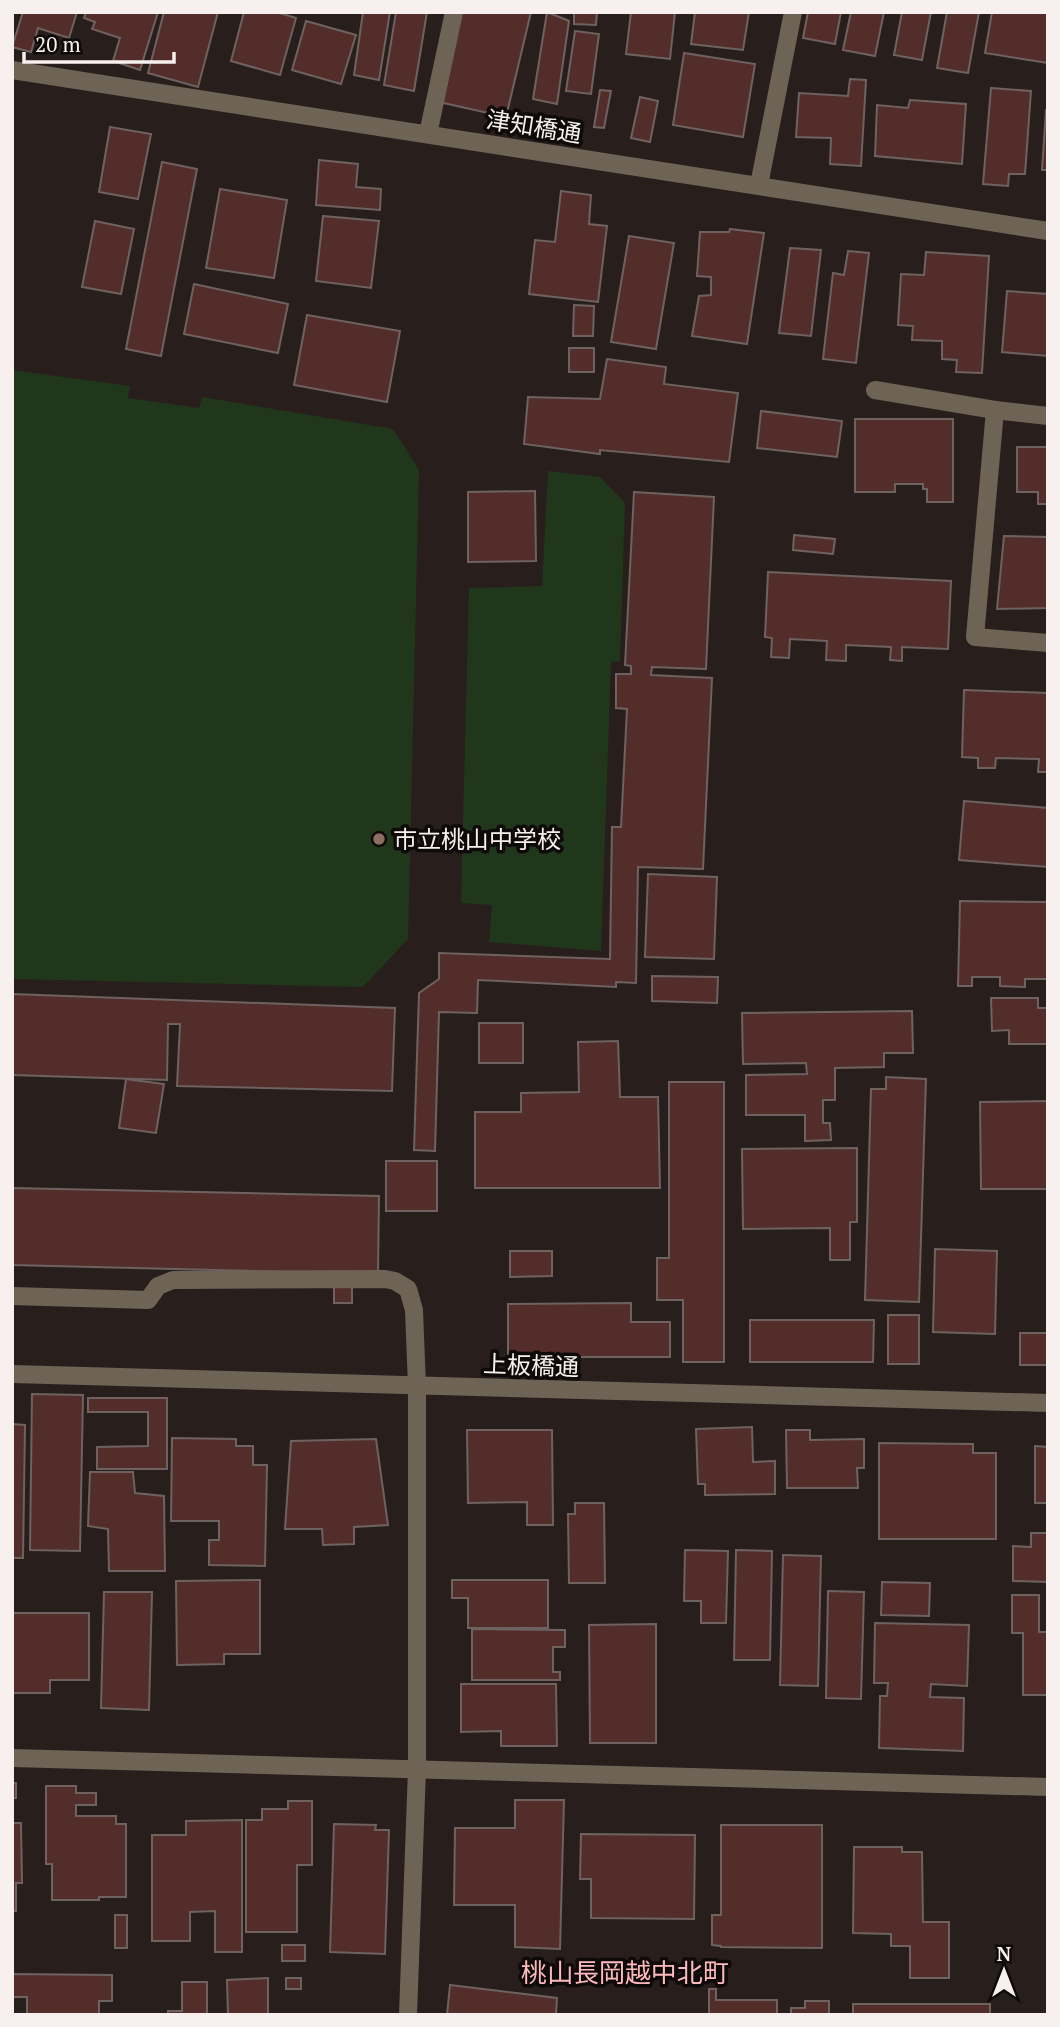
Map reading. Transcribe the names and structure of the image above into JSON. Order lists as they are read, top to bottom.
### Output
{
  "streets": {
    "street": ["津知橋通", "上板橋通"]
  },
  "districts": ["桃山長岡越中北町"],
  "places": ["市立桃山中学校"],
  "scale_bar": "20 m",
  "north": "top"
}
